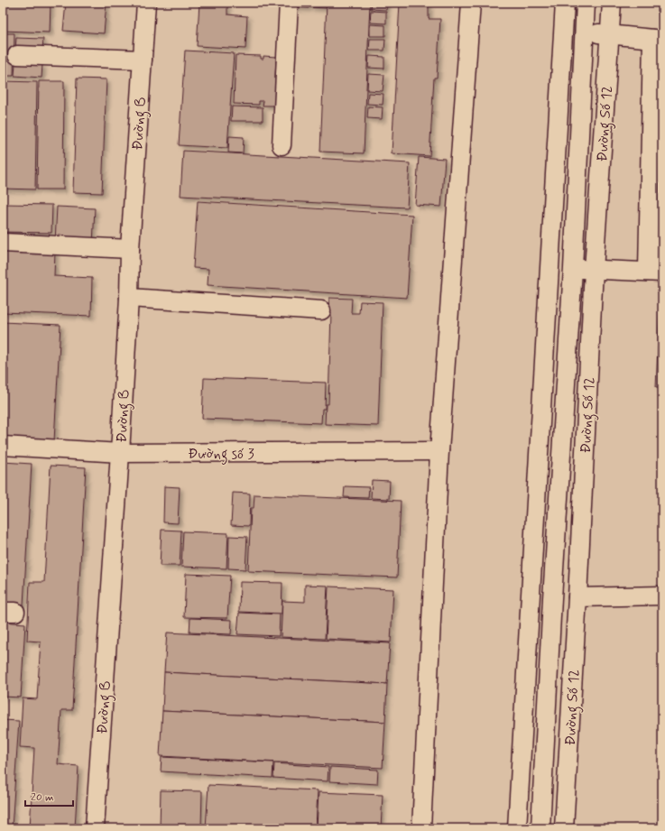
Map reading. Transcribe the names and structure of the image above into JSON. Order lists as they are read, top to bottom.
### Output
{
  "streets": {
    "street": ["Đường B", "Đường Số 12", "Đường số 3"]
  },
  "crossings": [
    ["Đường B", "Đường số 3"]
  ],
  "scale_bar": "20 m"
}
